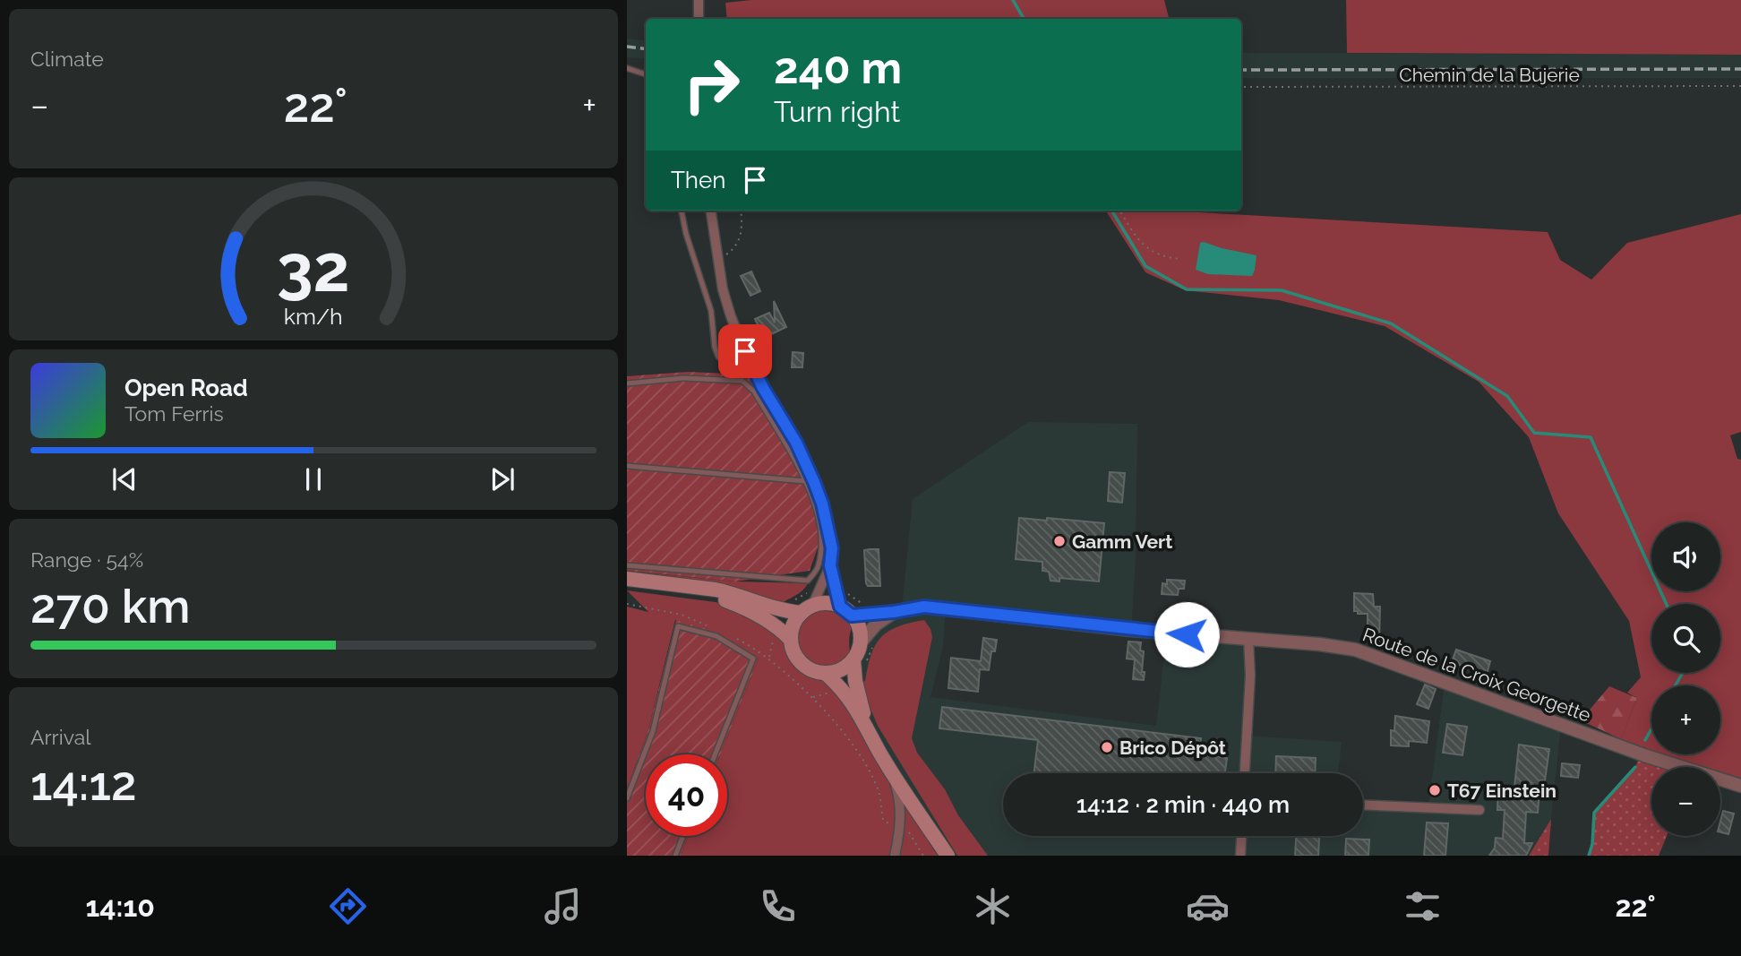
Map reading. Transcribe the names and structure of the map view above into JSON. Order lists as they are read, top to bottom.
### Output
{
  "streets": {
    "street": ["Route de la Croix Georgette"],
    "path": ["Chemin de la Bujerie"]
  },
  "places": ["Gamm Vert", "Brico Dépôt", "T67 Einstein"],
  "page": {
    "tile": [
      "Climate",
      ["Range · 54%", "270 km"],
      ["Arrival", "14:12"]
    ],
    "turn": ["240 m", "Turn right"],
    "heat": ["−", "22°", "+"],
    "then": "Then",
    "song": ["Open Road", "Tom Ferris"],
    "map_buttons": ["+", "−"],
    "limit": "40",
    "trip": "14:12 · 2 min · 440 m",
    "tabs": ["14:10", "22°"],
    "gauge": ["32", "km/h"]
  }
}
